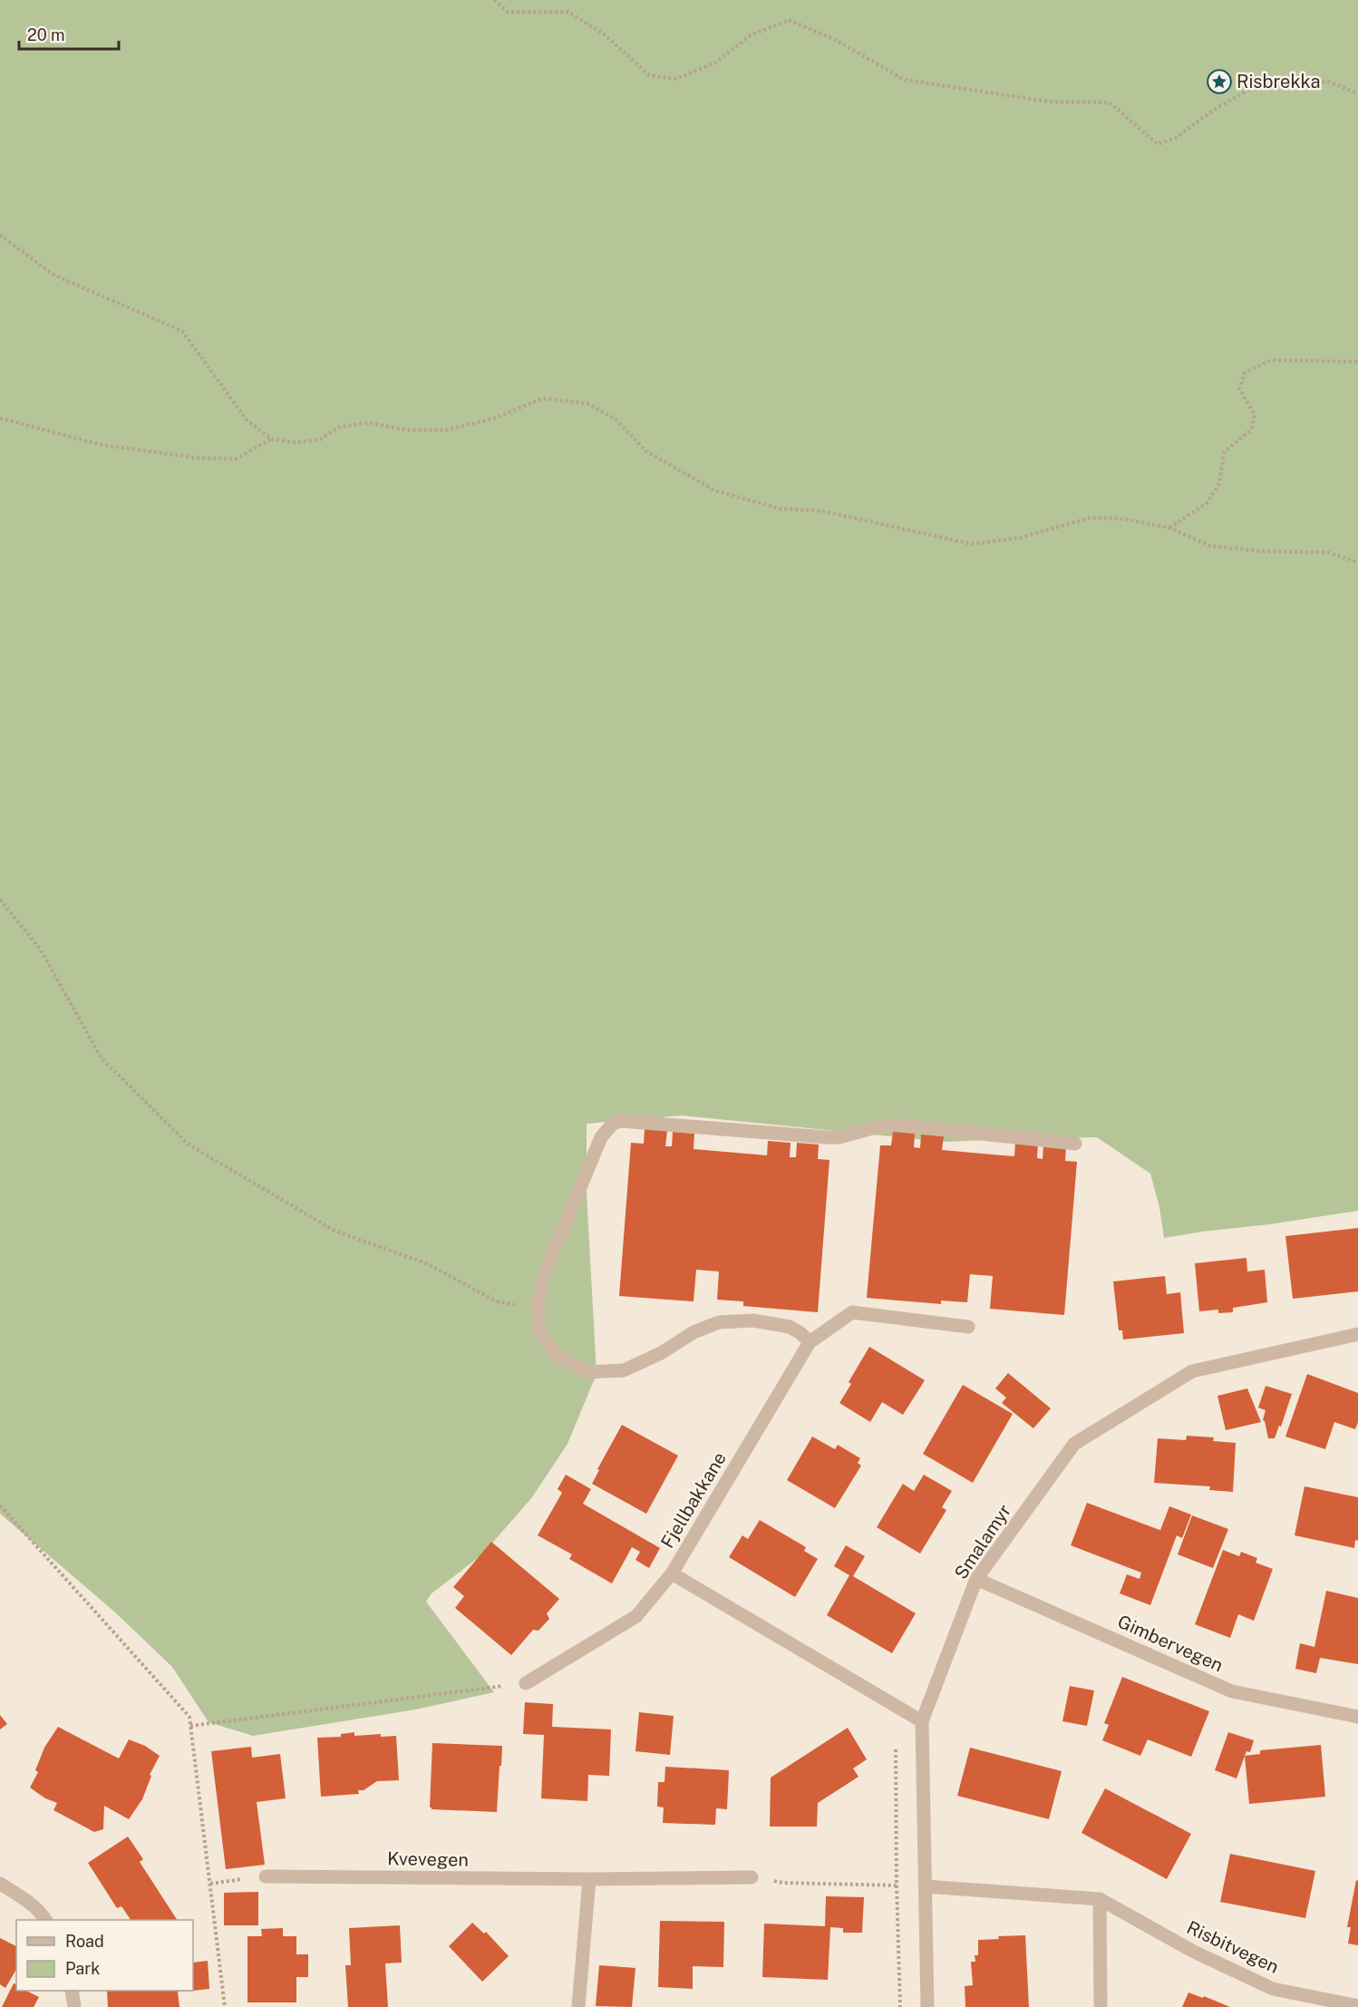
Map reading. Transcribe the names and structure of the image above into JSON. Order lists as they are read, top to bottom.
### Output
{
  "streets": {
    "street": [
      "Fjellbakkane",
      "Smalamyr",
      "Gimbervegen",
      "Kvevegen",
      "Risbitvegen"
    ]
  },
  "crossings": [
    ["Fjellbakkane", "Smalamyr"],
    ["Smalamyr", "Gimbervegen"],
    ["Smalamyr", "Risbitvegen"]
  ],
  "places": {
    "place": ["Risbrekka"]
  },
  "legend": ["Road", "Park"],
  "scale_bar": "20 m"
}
